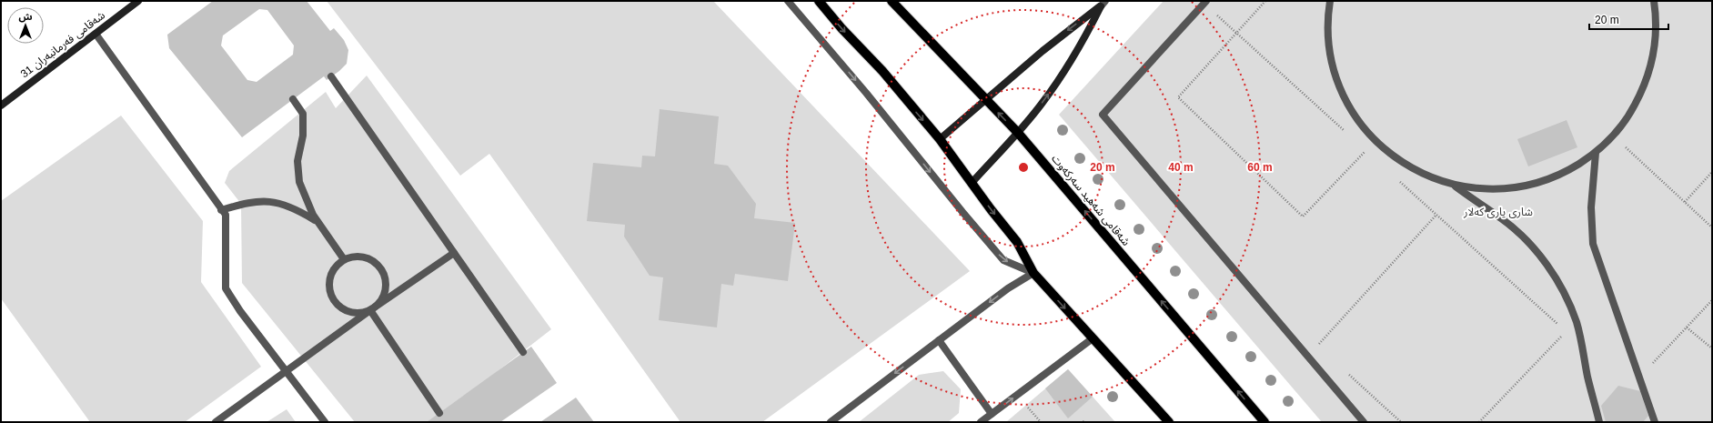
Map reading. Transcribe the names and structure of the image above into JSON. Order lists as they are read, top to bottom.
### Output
{
  "streets": {
    "main road": ["شەقامی فەرمانبەران 31", "شەقامی شەهید سەرکەوت"]
  },
  "parks": ["شاری یاری کەلار"],
  "scale_bar": "20 m",
  "north": "top",
  "rings": ["20 m", "40 m", "60 m"]
}
